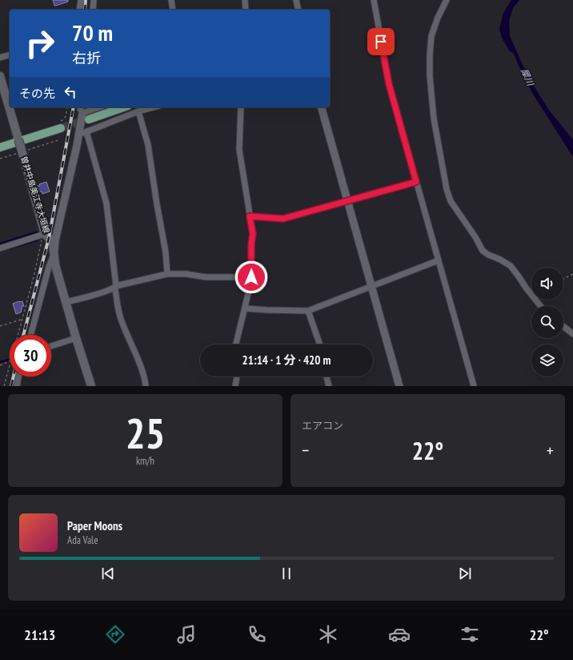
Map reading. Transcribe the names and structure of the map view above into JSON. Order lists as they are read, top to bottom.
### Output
{
  "streets": {
    "main road": ["曽井中島美江寺大垣線"]
  },
  "water": ["犀川"],
  "page": {
    "turn": ["70 m", "右折"],
    "then": "その先",
    "limit": "30",
    "trip": "21:14 · 1 分 · 420 m",
    "tile": [
      ["25", "km/h"],
      "エアコン"
    ],
    "heat": ["−", "22°", "+"],
    "song": ["Paper Moons", "Ada Vale"],
    "tabs": ["21:13", "22°"]
  }
}
